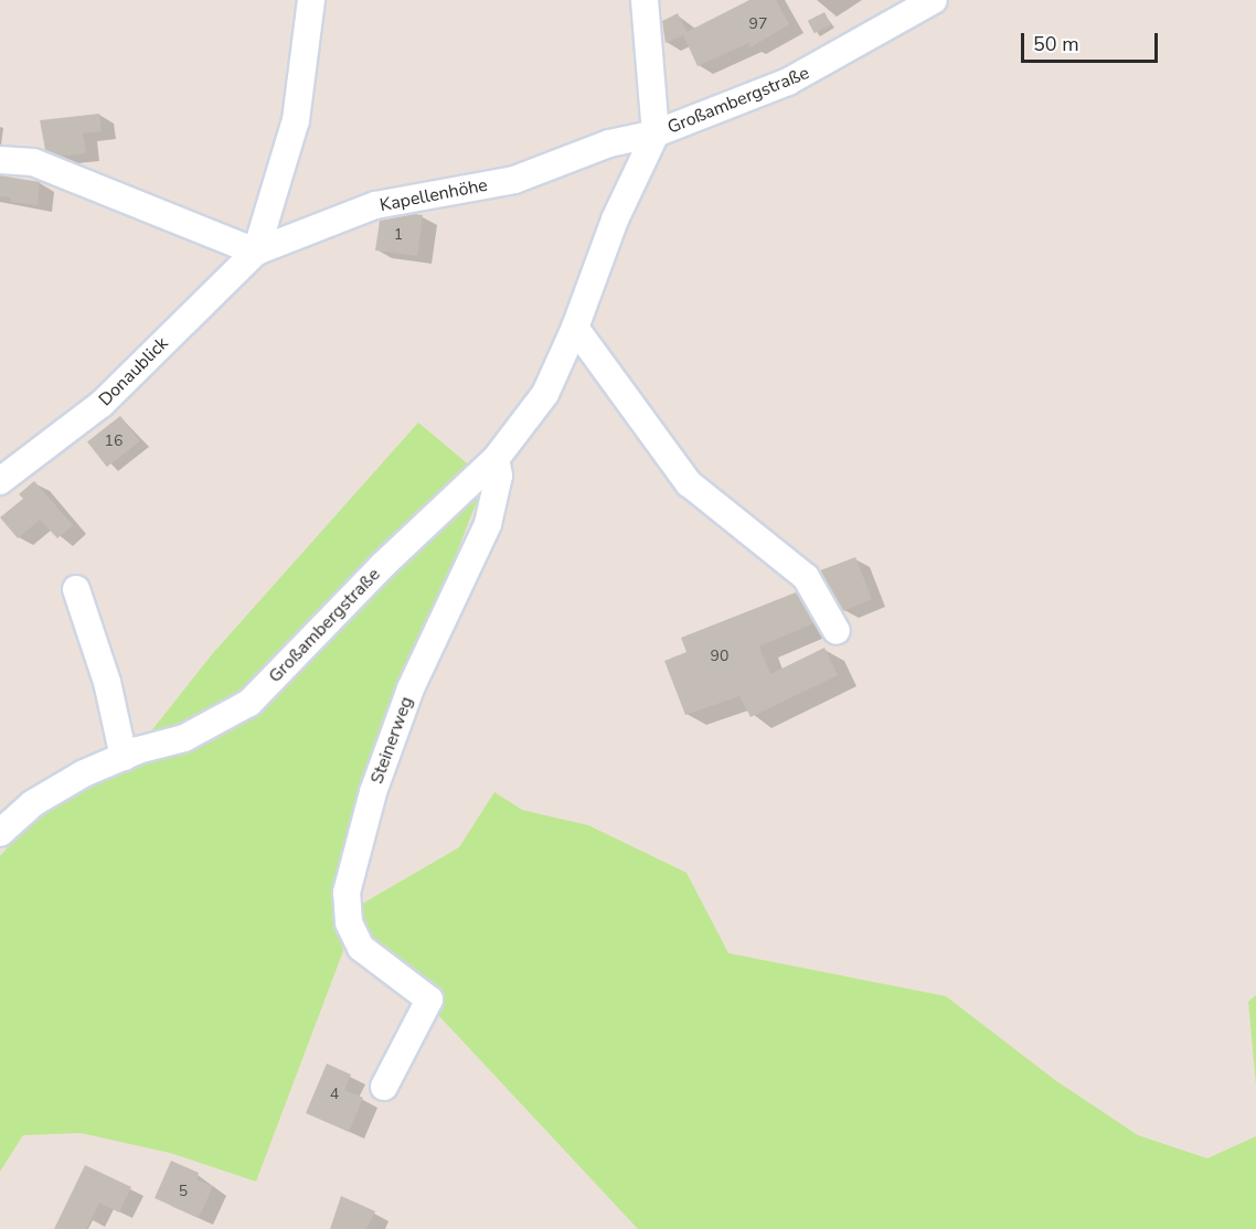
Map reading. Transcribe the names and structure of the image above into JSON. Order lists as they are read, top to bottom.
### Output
{
  "streets": {
    "street": [
      "Großambergstraße",
      "Kapellenhöhe",
      "Donaublick",
      "Steinerweg"
    ]
  },
  "crossings": [
    ["Großambergstraße", "Kapellenhöhe"],
    ["Großambergstraße", "Steinerweg"],
    ["Kapellenhöhe", "Donaublick"]
  ],
  "house_numbers": [
    "97",
    "1",
    "16",
    "90",
    "4",
    "5"
  ],
  "scale_bar": "50 m"
}
